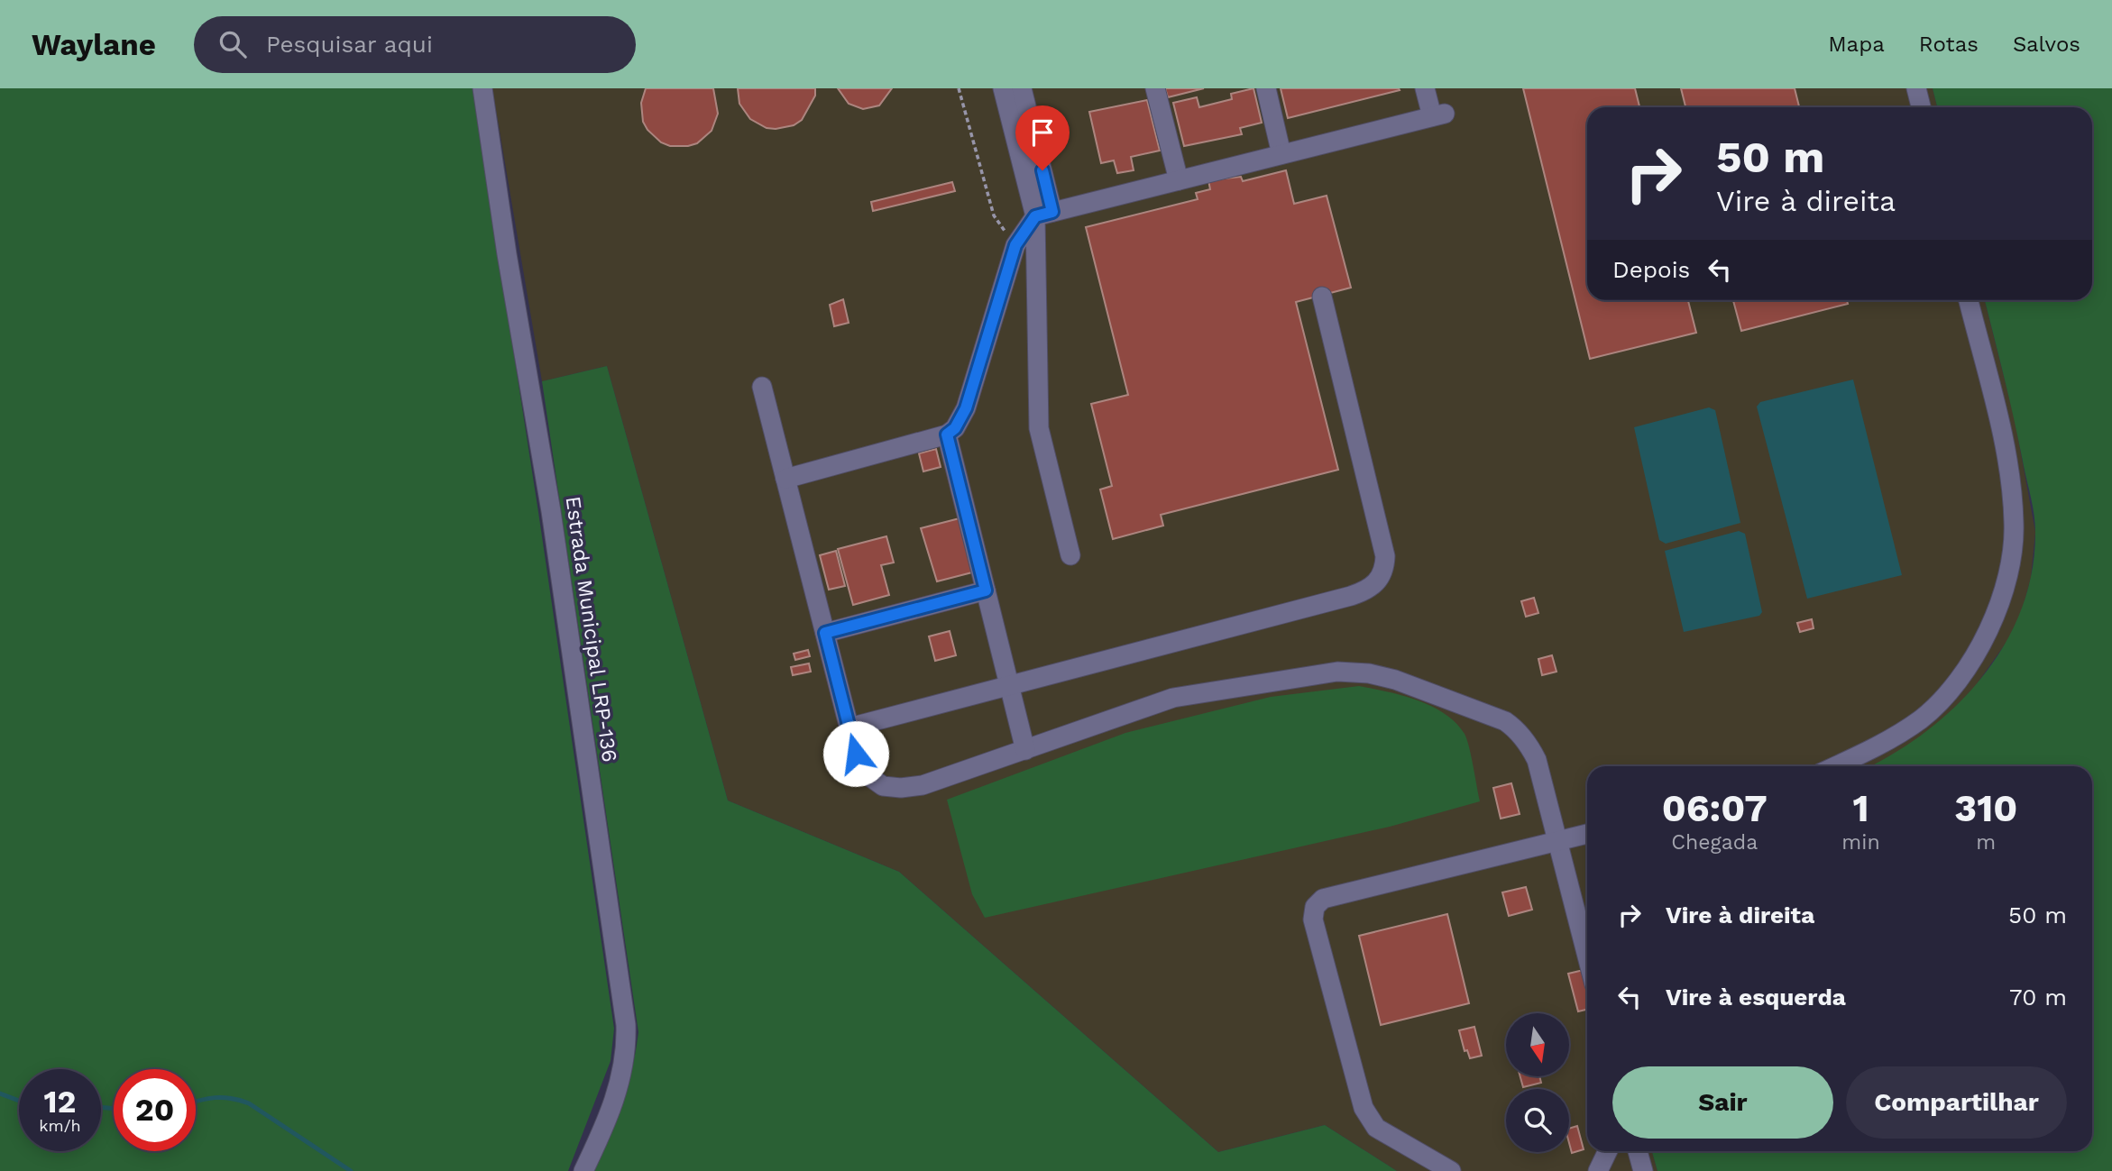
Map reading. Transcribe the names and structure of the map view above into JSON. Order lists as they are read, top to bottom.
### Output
{
  "streets": {
    "street": ["Estrada Municipal LRP-136"]
  },
  "north": "bottom",
  "page": {
    "header": "Waylane",
    "search": "Pesquisar aqui",
    "nav": ["Mapa", "Rotas", "Salvos"],
    "turn": ["50 m", "Vire à direita"],
    "then": "Depois",
    "eta": [
      "06:07",
      "Chegada",
      "1",
      "min",
      "310",
      "m"
    ],
    "list": [
      {
        "name": "Vire à direita",
        "value": "50 m"
      },
      {
        "name": "Vire à esquerda",
        "value": "70 m"
      }
    ],
    "buttons": ["Sair", "Compartilhar"],
    "speed": "12 km/h",
    "limit": "20"
  }
}
